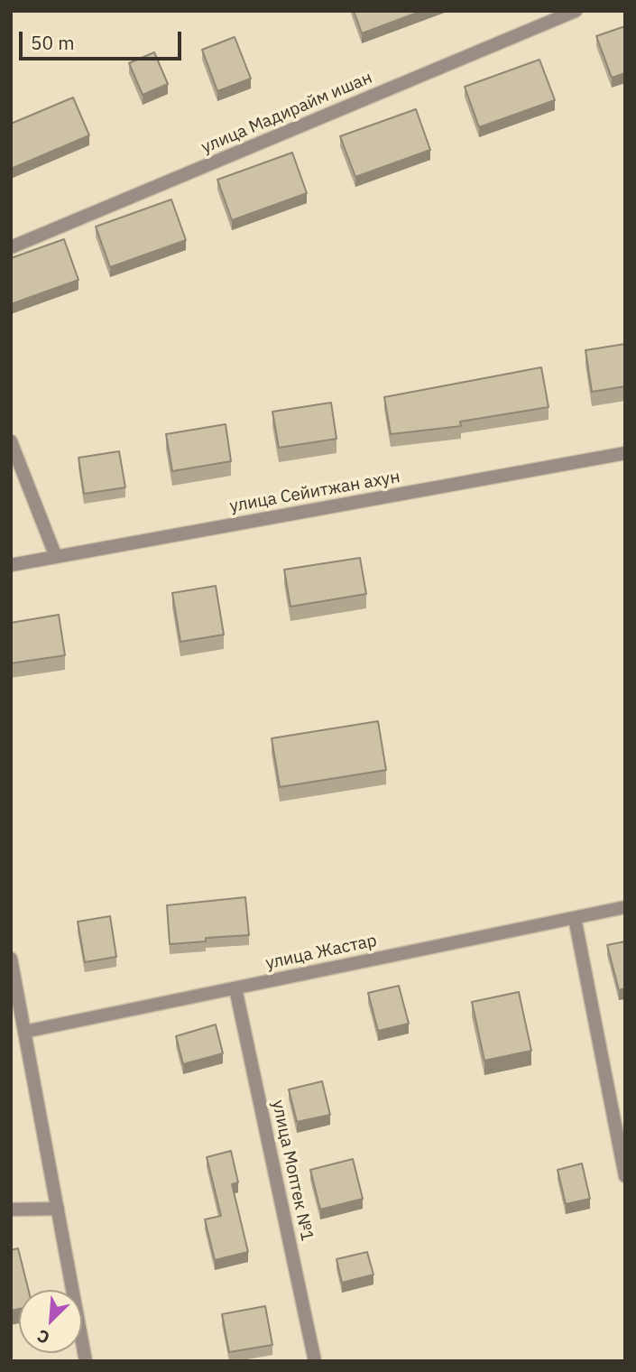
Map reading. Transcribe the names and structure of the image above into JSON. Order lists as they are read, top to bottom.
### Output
{
  "streets": {
    "street": [
      "улица Мадирайм ишан",
      "улица Сейитжан ахун",
      "улица Жастар",
      "улица Моптек №1"
    ]
  },
  "crossings": [
    ["улица Жастар", "улица Моптек №1"]
  ],
  "scale_bar": "50 m",
  "north": "bottom left"
}
